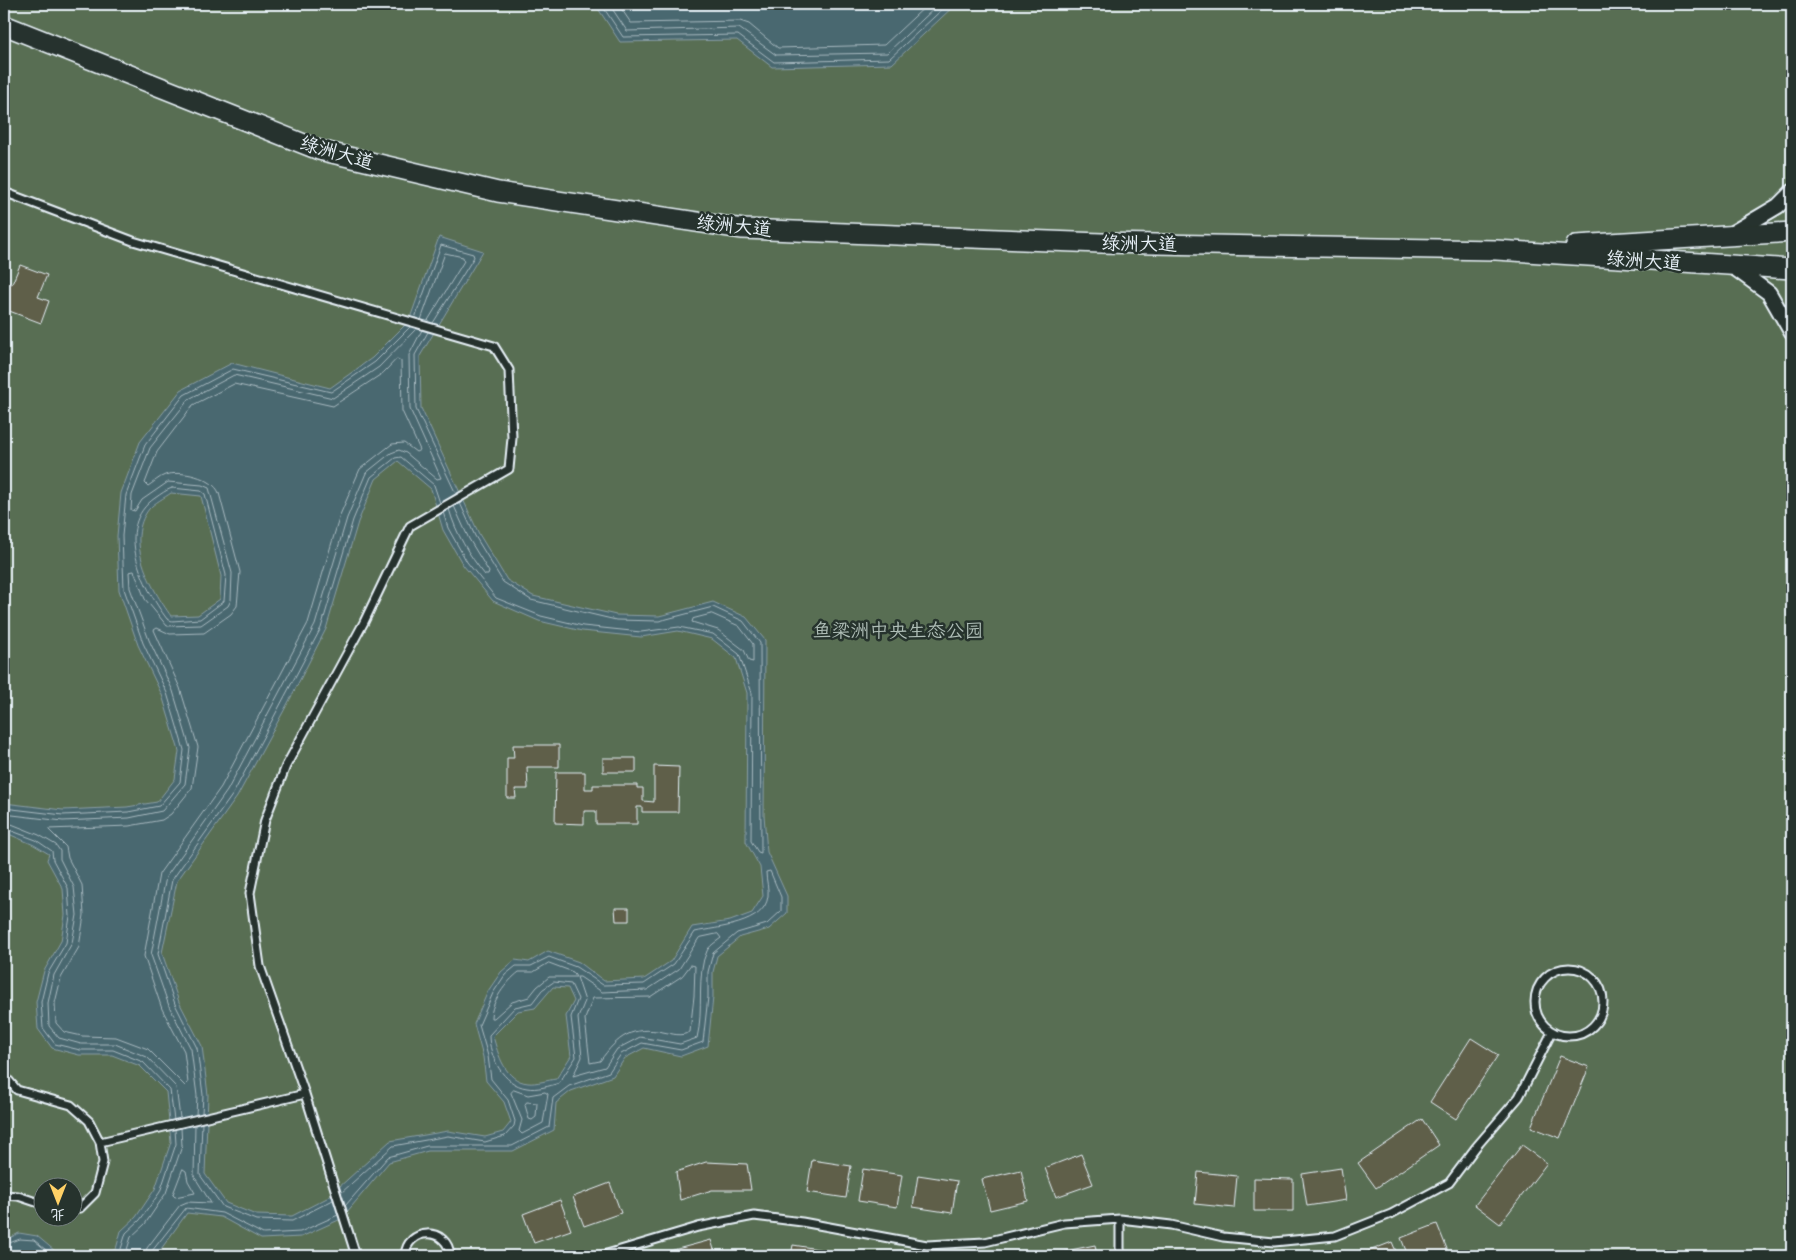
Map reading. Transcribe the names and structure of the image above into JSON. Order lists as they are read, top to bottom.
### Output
{
  "streets": {
    "main road": ["绿洲大道"]
  },
  "parks": ["鱼梁洲中央生态公园"],
  "north": "bottom"
}
